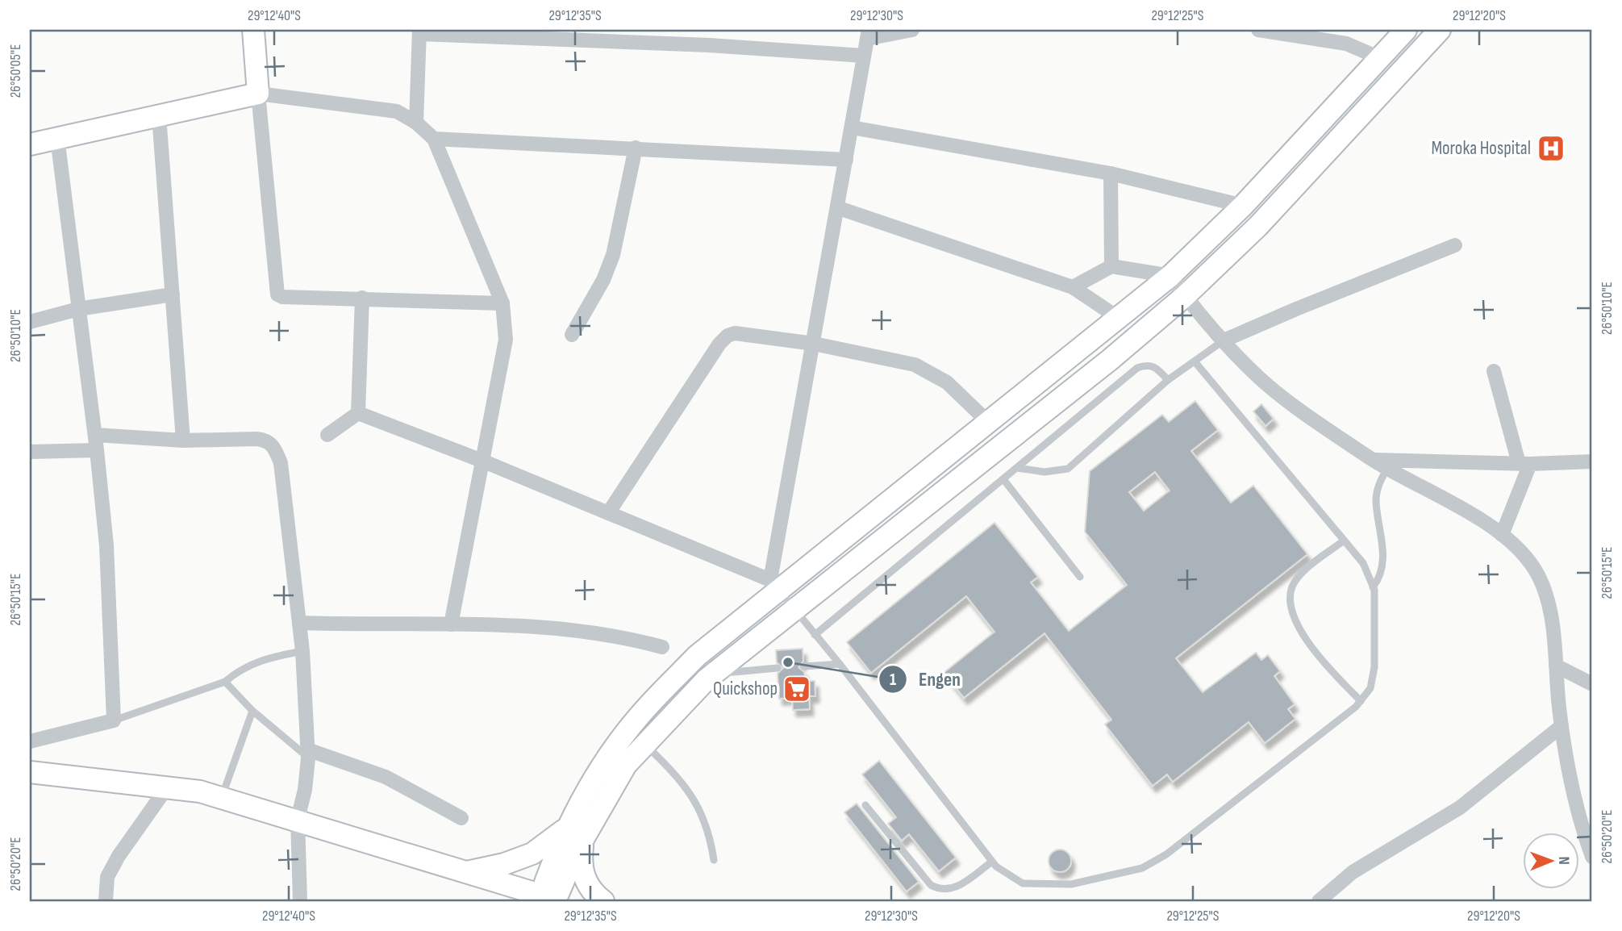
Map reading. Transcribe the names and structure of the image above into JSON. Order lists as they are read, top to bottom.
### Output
{
  "places": {
    "hospital": ["Moroka Hospital"],
    "other": ["Engen"],
    "supermarket": ["Quickshop"]
  },
  "north": "right",
  "coordinates": [
    "29°12'40\"S",
    "29°12'35\"S",
    "29°12'30\"S",
    "29°12'25\"S",
    "29°12'20\"S",
    "26°50'05\"E",
    "26°50'10\"E",
    "26°50'15\"E",
    "26°50'20\"E"
  ]
}
